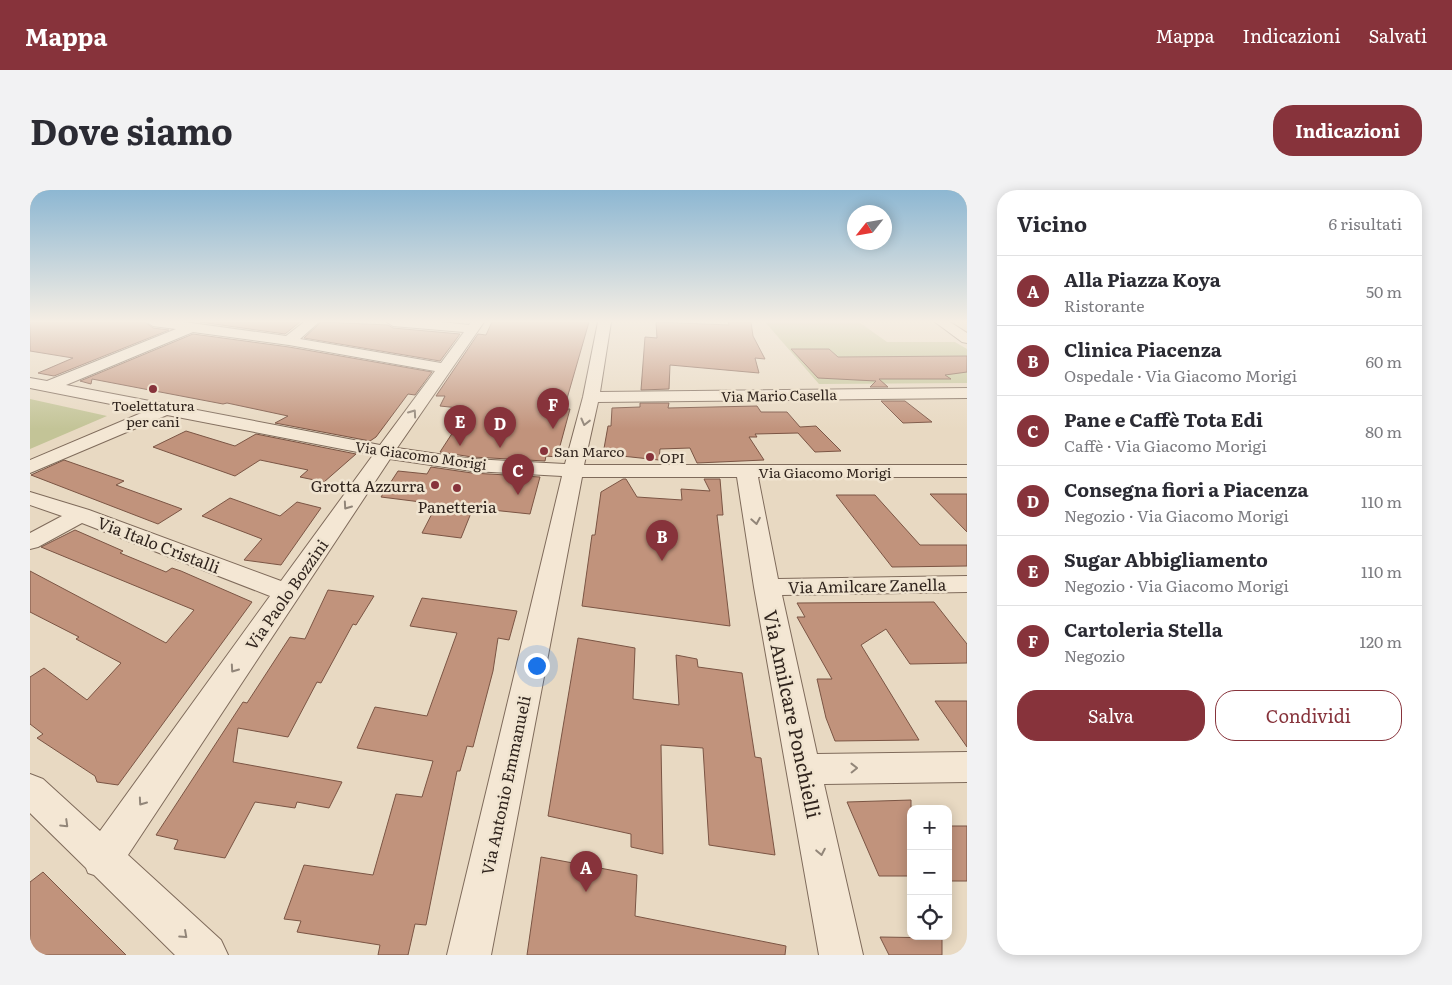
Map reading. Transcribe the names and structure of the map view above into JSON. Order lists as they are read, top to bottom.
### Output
{
  "streets": {
    "street": [
      "Via Mario Casella",
      "Via Giacomo Morigi",
      "Via Italo Cristalli",
      "Via Amilcare Zanella",
      "Via Paolo Bozzini",
      "Via Amilcare Ponchielli",
      "Via Antonio Emmanueli"
    ]
  },
  "crossings": [
    ["Via Mario Casella", "Via Antonio Emmanueli"],
    ["Via Giacomo Morigi", "Via Paolo Bozzini"],
    ["Via Giacomo Morigi", "Via Amilcare Ponchielli"],
    ["Via Giacomo Morigi", "Via Antonio Emmanueli"],
    ["Via Italo Cristalli", "Via Paolo Bozzini"],
    ["Via Amilcare Zanella", "Via Amilcare Ponchielli"]
  ],
  "one_way": ["Via Amilcare Ponchielli"],
  "places": [
    "Toelettatura per cani",
    "San Marco",
    "OPI",
    "Grotta Azzurra",
    "Panetteria"
  ],
  "north": "bottom left",
  "page": {
    "header": "Mappa",
    "nav": ["Mappa", "Indicazioni", "Salvati"],
    "title": "Dove siamo",
    "buttons": [
      "Indicazioni",
      ["Salva", "Condividi"]
    ],
    "heading": ["Vicino", "6 risultati"],
    "list": [
      {
        "mark": "A",
        "name": "Alla Piazza Koya",
        "note": "Ristorante",
        "value": "50 m"
      },
      {
        "mark": "B",
        "name": "Clinica Piacenza",
        "note": "Ospedale · Via Giacomo Morigi",
        "value": "60 m"
      },
      {
        "mark": "C",
        "name": "Pane e Caffè Tota Edi",
        "note": "Caffè · Via Giacomo Morigi",
        "value": "80 m"
      },
      {
        "mark": "D",
        "name": "Consegna fiori a Piacenza",
        "note": "Negozio · Via Giacomo Morigi",
        "value": "110 m"
      },
      {
        "mark": "E",
        "name": "Sugar Abbigliamento",
        "note": "Negozio · Via Giacomo Morigi",
        "value": "110 m"
      },
      {
        "mark": "F",
        "name": "Cartoleria Stella",
        "note": "Negozio",
        "value": "120 m"
      }
    ],
    "pins": [
      "F",
      "E",
      "D",
      "C",
      "B",
      "A"
    ],
    "map_buttons": ["+", "−"]
  }
}
